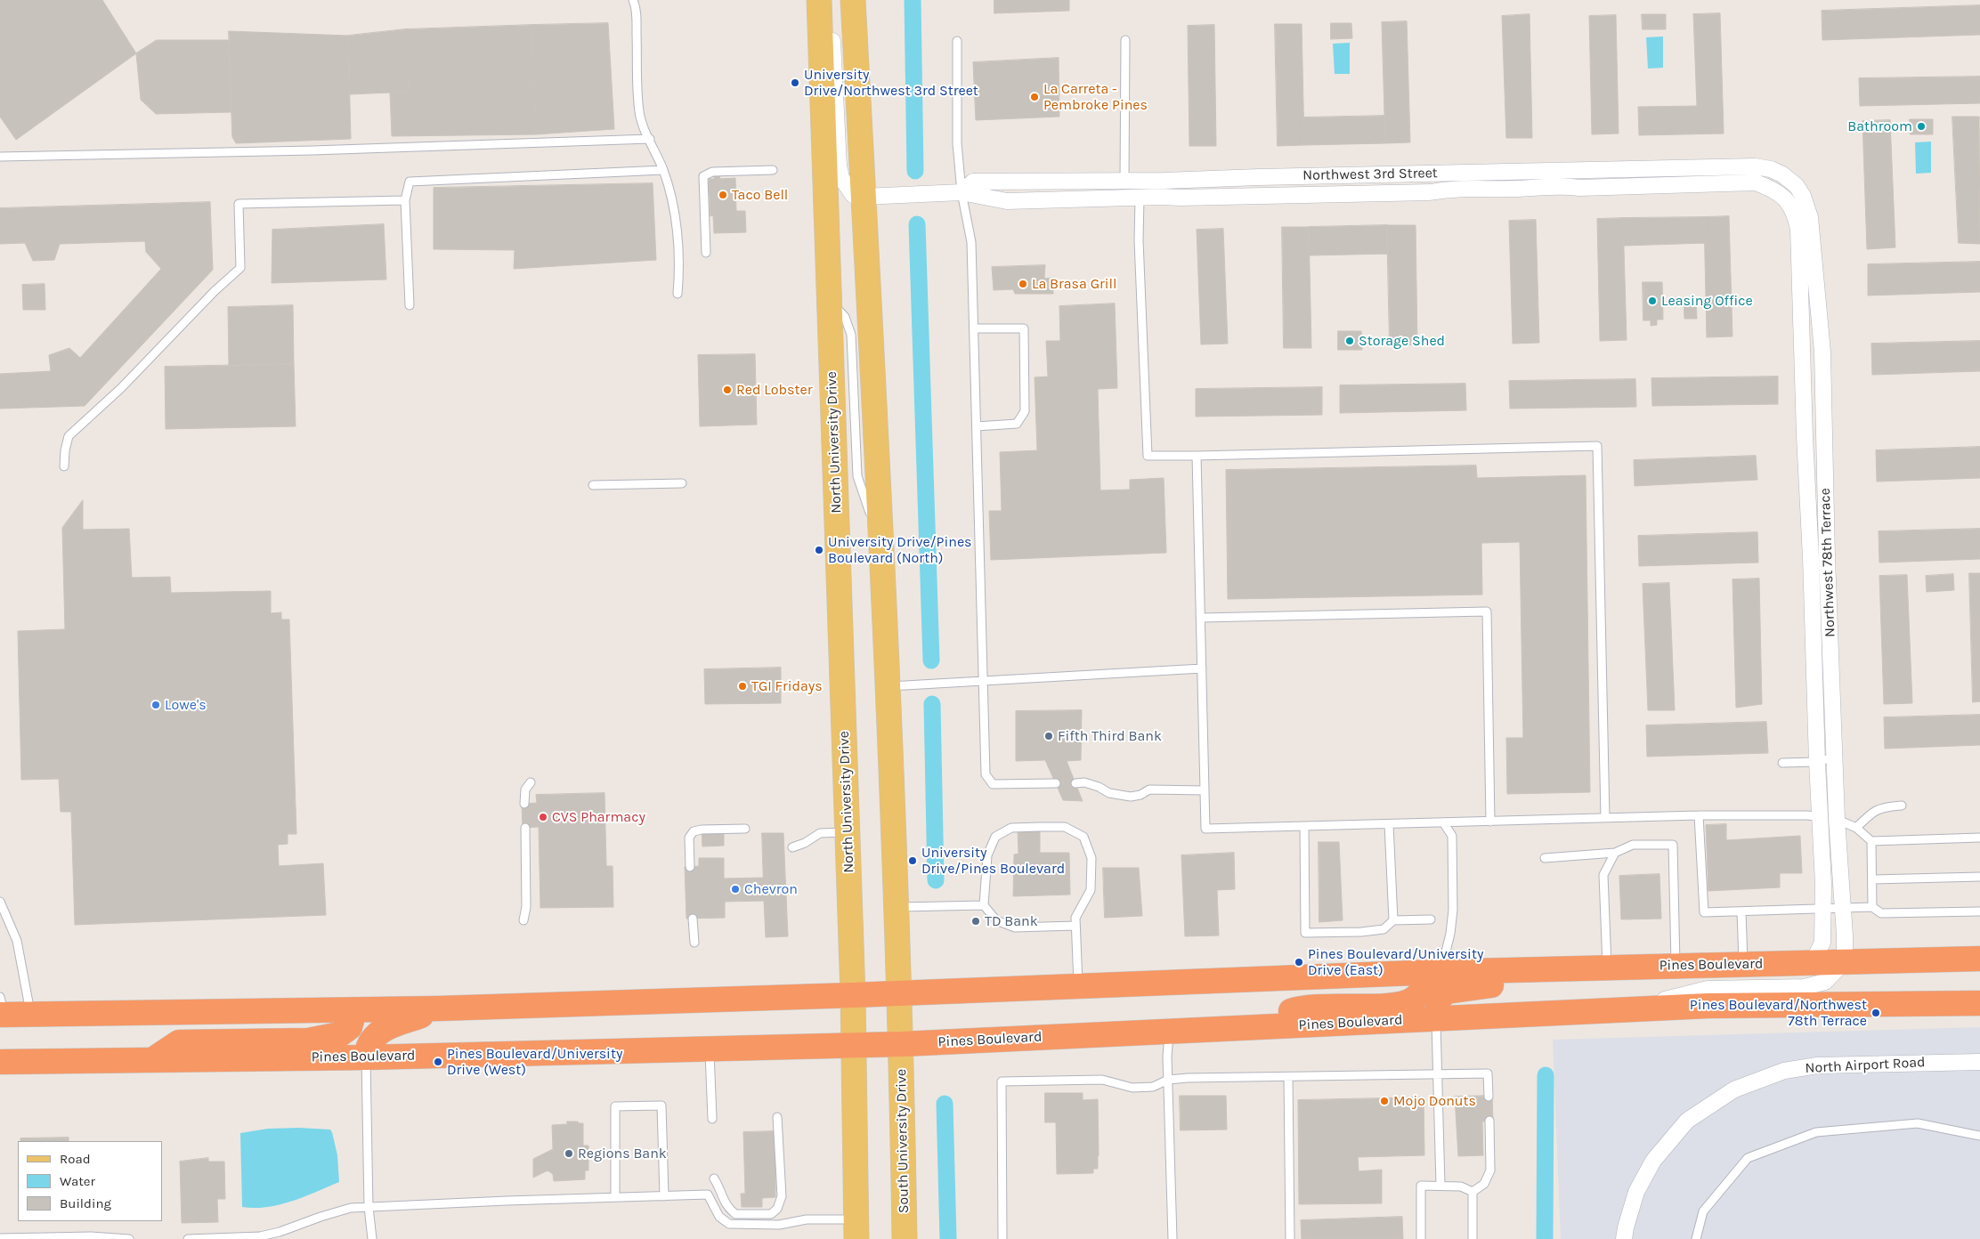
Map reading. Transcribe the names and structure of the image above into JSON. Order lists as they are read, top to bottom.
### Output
{
  "streets": {
    "highway": ["Pines Boulevard"],
    "main road": ["North University Drive", "South University Drive"],
    "street": ["Northwest 3rd Street", "Northwest 78th Terrace", "North Airport Road"]
  },
  "crossings": [
    ["Northwest 3rd Street", "Northwest 78th Terrace"],
    ["North University Drive", "Pines Boulevard"],
    ["Northwest 78th Terrace", "Pines Boulevard"],
    ["Pines Boulevard", "South University Drive"]
  ],
  "places": [
    "University Drive/Northwest 3rd Street",
    "La Carreta - Pembroke Pines",
    "Bathroom",
    "Taco Bell",
    "La Brasa Grill",
    "Leasing Office",
    "Storage Shed",
    "Red Lobster",
    "University Drive/Pines Boulevard (North)",
    "TGI Fridays",
    "Lowe's",
    "Fifth Third Bank",
    "CVS Pharmacy",
    "University Drive/Pines Boulevard",
    "Chevron",
    "TD Bank",
    "Pines Boulevard/University Drive (East)",
    "Pines Boulevard/Northwest 78th Terrace",
    "Pines Boulevard/University Drive (West)",
    "Mojo Donuts",
    "Regions Bank"
  ],
  "legend": ["Road", "Water", "Building"]
}
